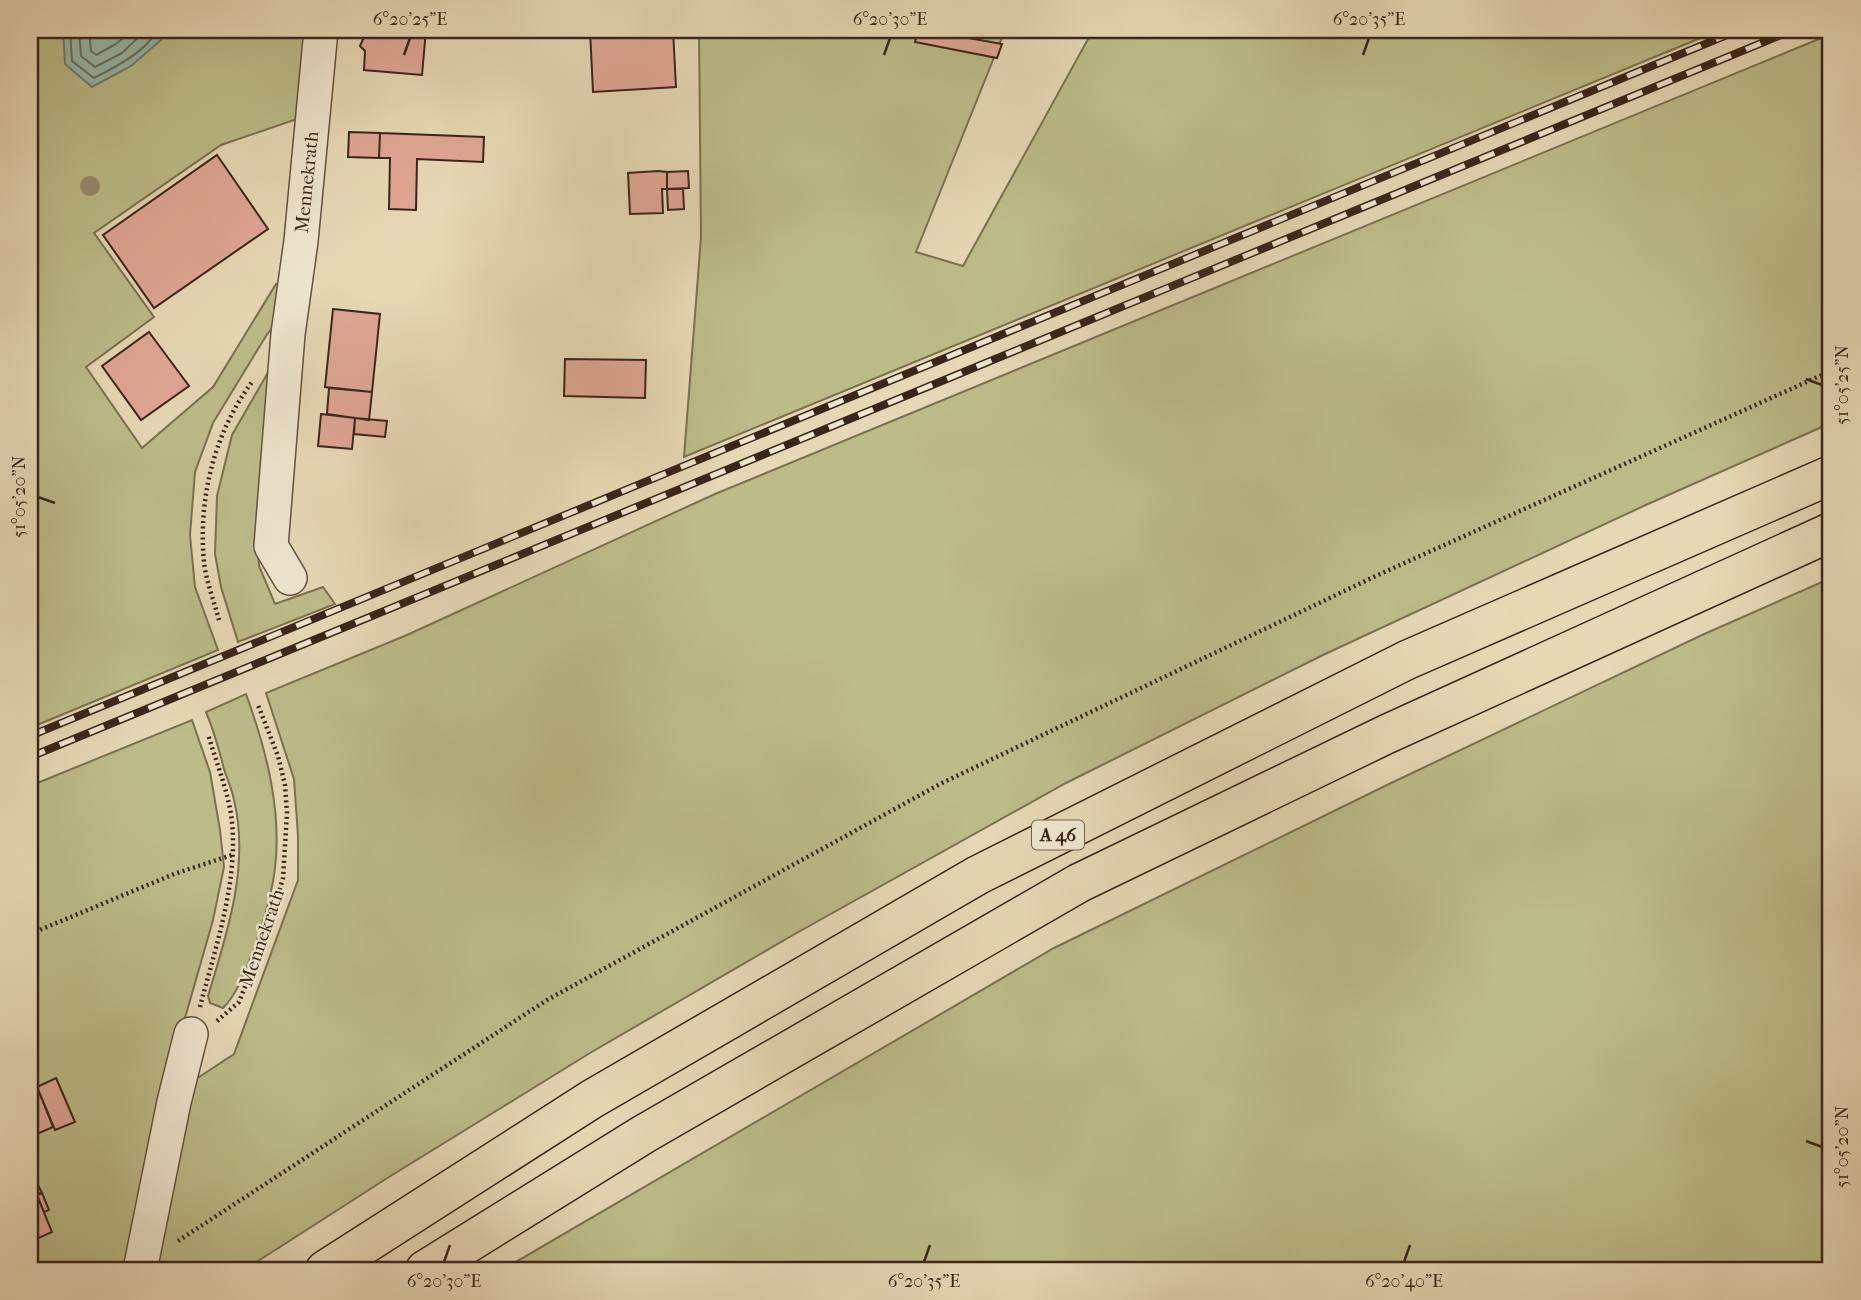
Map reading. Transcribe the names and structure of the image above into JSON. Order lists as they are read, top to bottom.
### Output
{
  "streets": {
    "highway": ["A 46"],
    "street": ["Mennekrath"]
  },
  "coordinates": [
    "6°20'25\"E",
    "6°20'30\"E",
    "6°20'35\"E",
    "51°05'25\"N",
    "51°05'20\"N",
    "6°20'40\"E"
  ]
}
